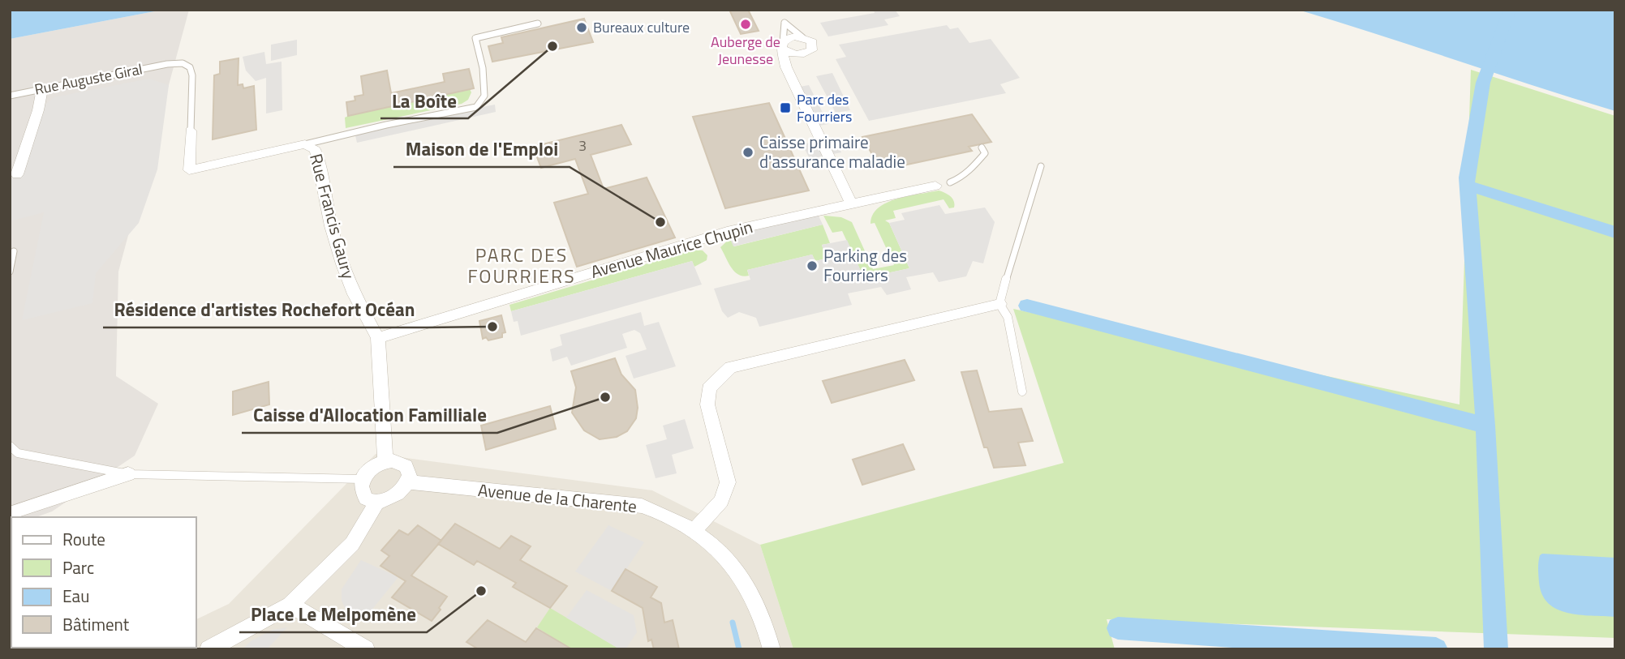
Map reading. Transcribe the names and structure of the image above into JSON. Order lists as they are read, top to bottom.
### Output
{
  "streets": {
    "street": ["Rue Francis Gaury", "Avenue Maurice Chupin", "Avenue de la Charente"],
    "lane": ["Rue Auguste Giral"]
  },
  "crossings": [
    ["Rue Auguste Giral", "Rue Francis Gaury"],
    ["Rue Francis Gaury", "Avenue Maurice Chupin"]
  ],
  "districts": ["PARC DES FOURRIERS"],
  "places": {
    "other": [
      "Auberge de Jeunesse",
      "Bureaux culture",
      "La Boîte",
      "Caisse primaire d'assurance maladie",
      "Maison de l'Emploi",
      "Parking des Fourriers",
      "Résidence d'artistes Rochefort Océan",
      "Caisse d'Allocation Familliale",
      "Place Le Melpomène"
    ],
    "transit": ["Parc des Fourriers"]
  },
  "house_numbers": ["3"],
  "legend": [
    "Route",
    "Parc",
    "Eau",
    "Bâtiment"
  ]
}
